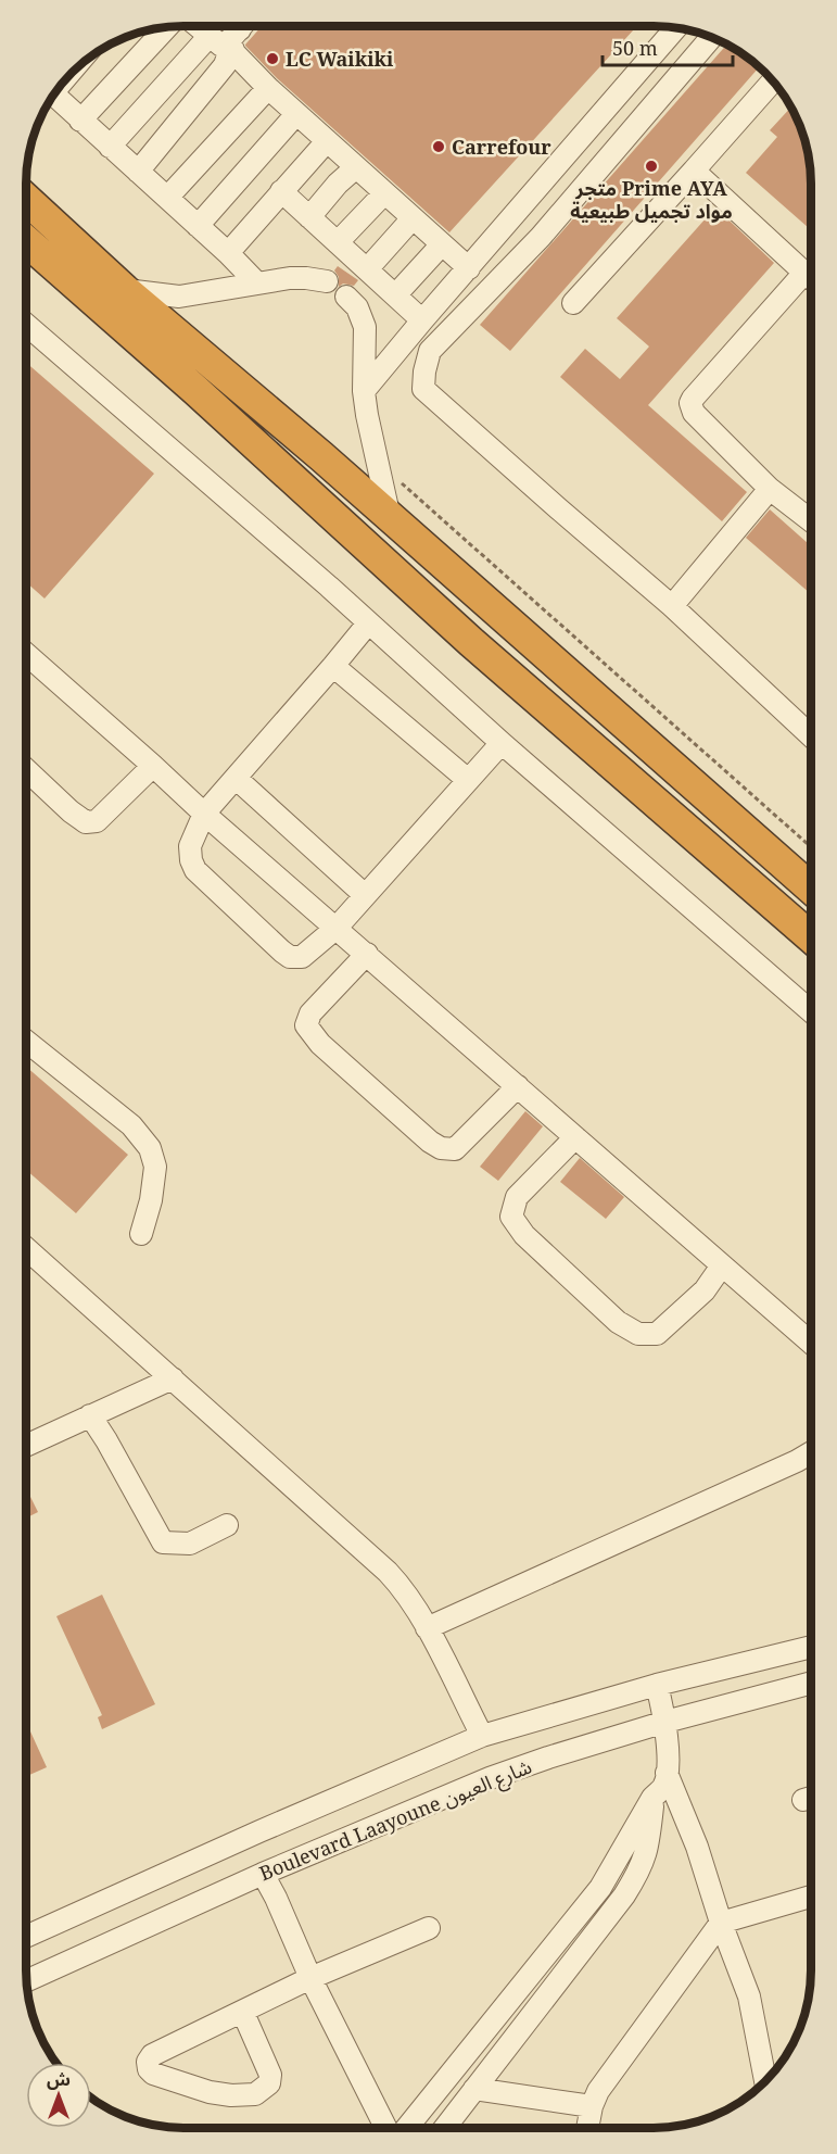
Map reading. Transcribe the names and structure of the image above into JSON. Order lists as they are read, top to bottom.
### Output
{
  "streets": {
    "street": ["Boulevard Laayoune شارع العيون"]
  },
  "places": ["LC Waikiki", "Carrefour", "متجر Prime AYA مواد تجميل طبيعية"],
  "scale_bar": "50 m",
  "north": "top"
}
